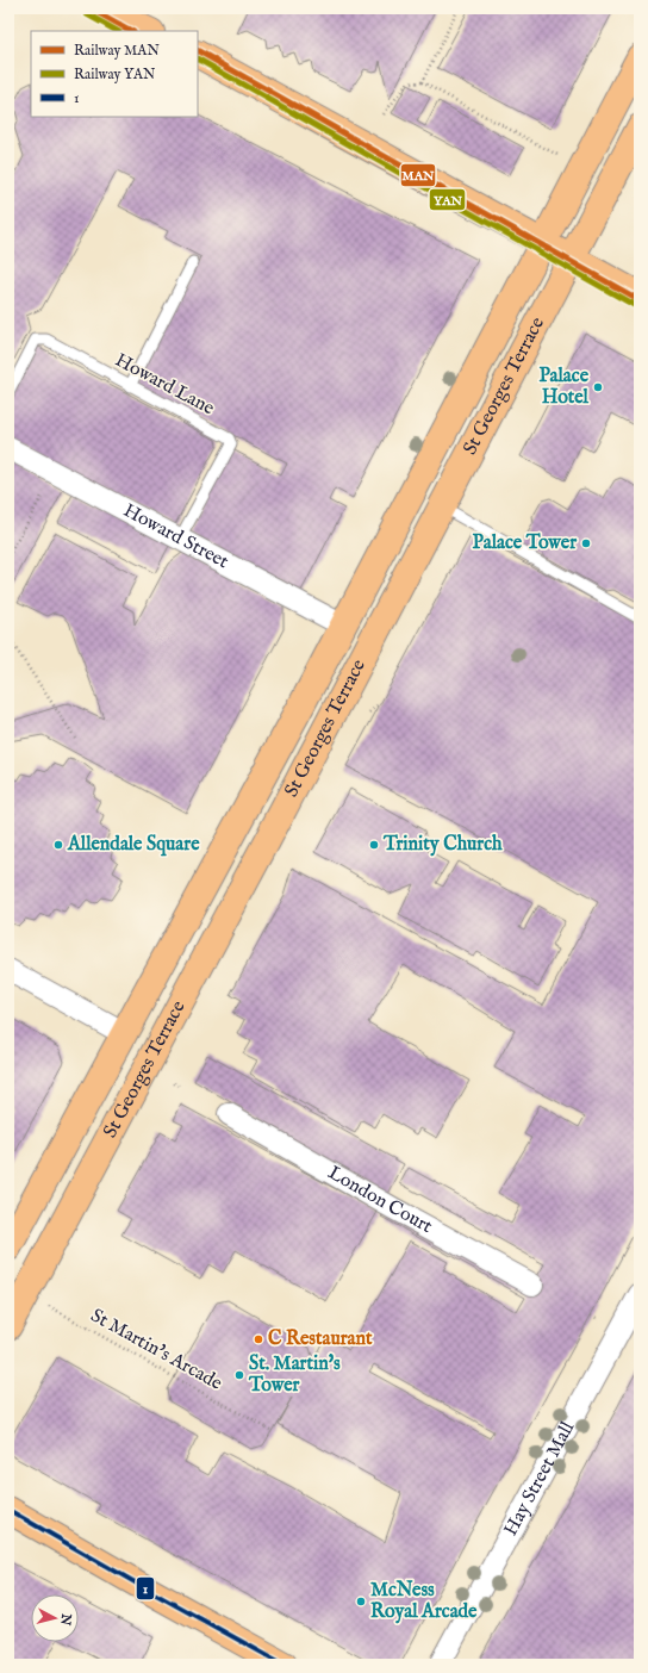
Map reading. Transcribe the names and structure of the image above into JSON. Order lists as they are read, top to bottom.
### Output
{
  "streets": {
    "main road": ["St Georges Terrace"],
    "street": ["Howard Street", "London Court", "Hay Street Mall"],
    "lane": ["Howard Lane"],
    "path": ["St Martin's Arcade"]
  },
  "crossings": [
    ["Howard Lane", "Howard Street"],
    ["St Georges Terrace", "Howard Street"],
    ["St Georges Terrace", "St Martin's Arcade"]
  ],
  "places": [
    "Palace Hotel",
    "Palace Tower",
    "Allendale Square",
    "Trinity Church",
    "C Restaurant",
    "St. Martin's Tower",
    "McNess Royal Arcade"
  ],
  "lines": ["rail line MAN", "rail line YAN", "transit line 1"],
  "legend": ["Railway MAN", "Railway YAN", "1"],
  "north": "right"
}
